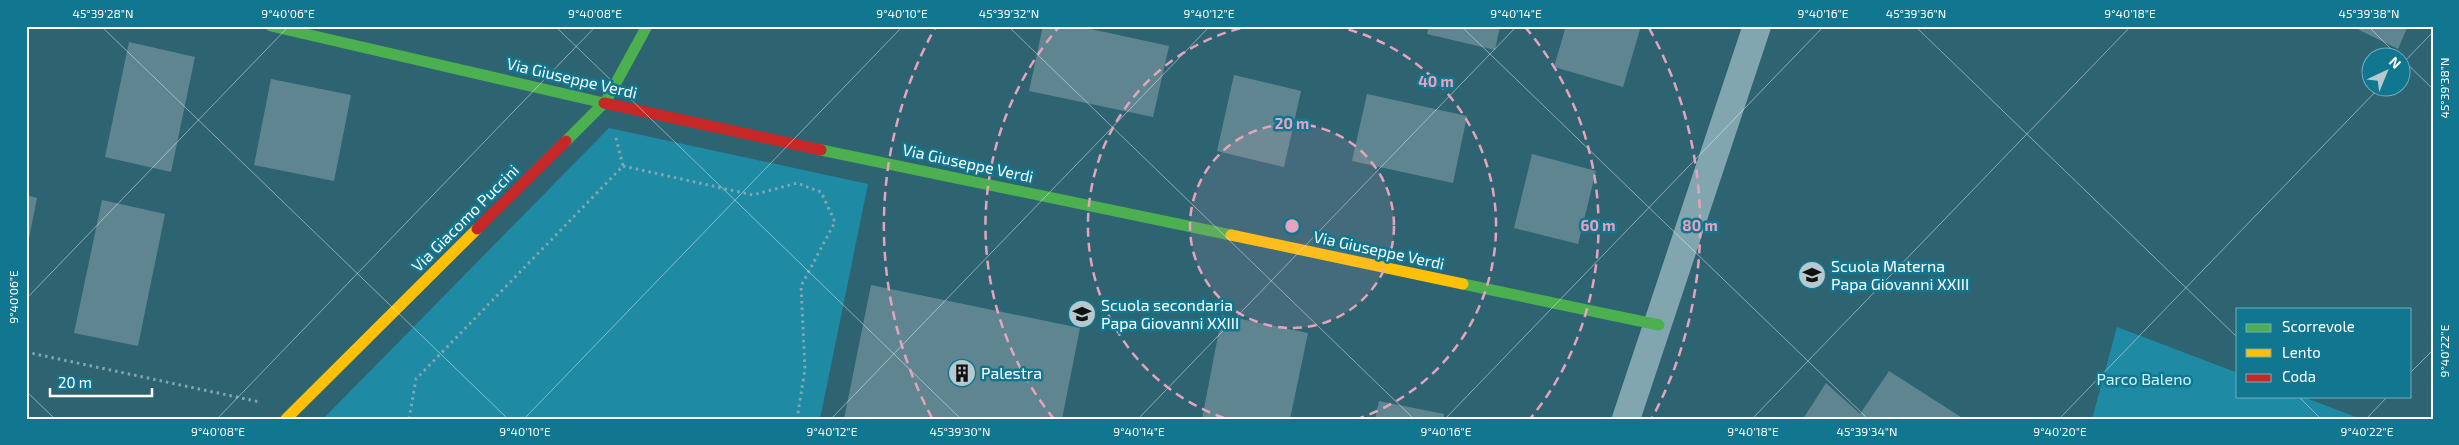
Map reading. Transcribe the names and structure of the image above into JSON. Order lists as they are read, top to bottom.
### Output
{
  "streets": {
    "street": ["Via Giuseppe Verdi", "Via Giacomo Puccini"]
  },
  "crossings": [
    ["Via Giuseppe Verdi", "Via Giacomo Puccini"]
  ],
  "parks": ["Parco Baleno"],
  "places": {
    "school or university": ["Scuola Materna Papa Giovanni XXIII", "Scuola secondaria Papa Giovanni XXIII"],
    "building": ["Palestra"]
  },
  "legend": ["Scorrevole", "Lento", "Coda"],
  "scale_bar": "20 m",
  "north": "top right",
  "coordinates": [
    "45°39'28\"N",
    "9°40'06\"E",
    "9°40'08\"E",
    "9°40'10\"E",
    "45°39'32\"N",
    "9°40'12\"E",
    "9°40'14\"E",
    "9°40'16\"E",
    "45°39'36\"N",
    "9°40'18\"E",
    "45°39'38\"N",
    "9°40'22\"E",
    "45°39'30\"N",
    "45°39'34\"N",
    "9°40'20\"E"
  ],
  "rings": [
    "40 m",
    "20 m",
    "60 m",
    "80 m"
  ]
}
